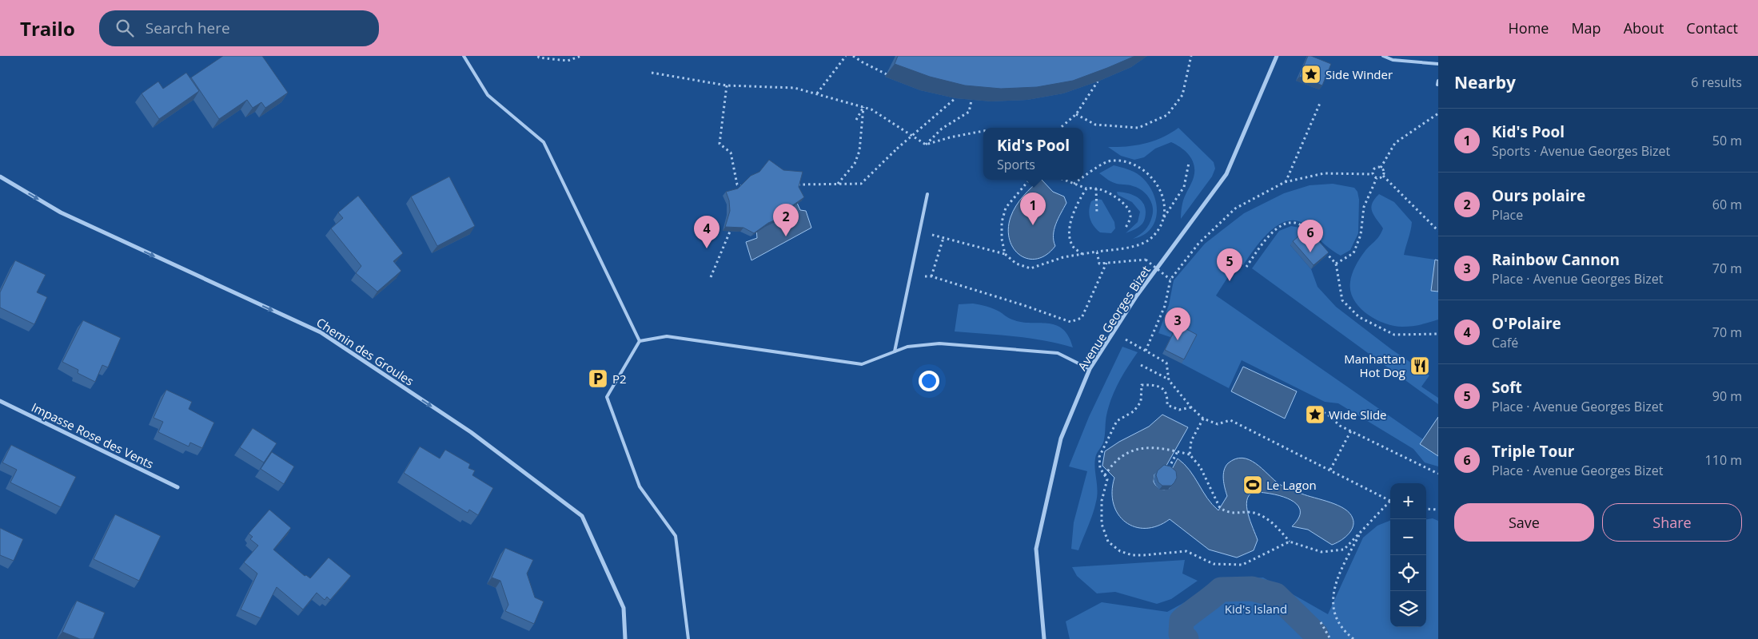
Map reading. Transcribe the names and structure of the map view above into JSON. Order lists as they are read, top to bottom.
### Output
{
  "streets": {
    "street": ["Avenue Georges Bizet", "Chemin des Groules", "Impasse Rose des Vents"]
  },
  "one_way": ["Chemin des Groules"],
  "parks": ["Kid's Island"],
  "places": {
    "place": ["Side Winder", "Wide Slide"],
    "restaurant": ["Manhattan Hot Dog"],
    "parking": ["P2"],
    "sports": ["Le Lagon"]
  },
  "page": {
    "header": "Trailo",
    "search": "Search here",
    "nav": [
      "Home",
      "Map",
      "About",
      "Contact"
    ],
    "heading": ["Nearby", "6 results"],
    "list": [
      {
        "mark": "1",
        "name": "Kid's Pool",
        "note": "Sports · Avenue Georges Bizet",
        "value": "50 m"
      },
      {
        "mark": "2",
        "name": "Ours polaire",
        "note": "Place",
        "value": "60 m"
      },
      {
        "mark": "3",
        "name": "Rainbow Cannon",
        "note": "Place · Avenue Georges Bizet",
        "value": "70 m"
      },
      {
        "mark": "4",
        "name": "O'Polaire",
        "note": "Café",
        "value": "70 m"
      },
      {
        "mark": "5",
        "name": "Soft",
        "note": "Place · Avenue Georges Bizet",
        "value": "90 m"
      },
      {
        "mark": "6",
        "name": "Triple Tour",
        "note": "Place · Avenue Georges Bizet",
        "value": "110 m"
      }
    ],
    "popup": ["Kid's Pool", "Sports"],
    "pins": [
      "1",
      "2",
      "4",
      "6",
      "5",
      "3"
    ],
    "map_buttons": ["+", "−"],
    "buttons": ["Save", "Share"]
  }
}
